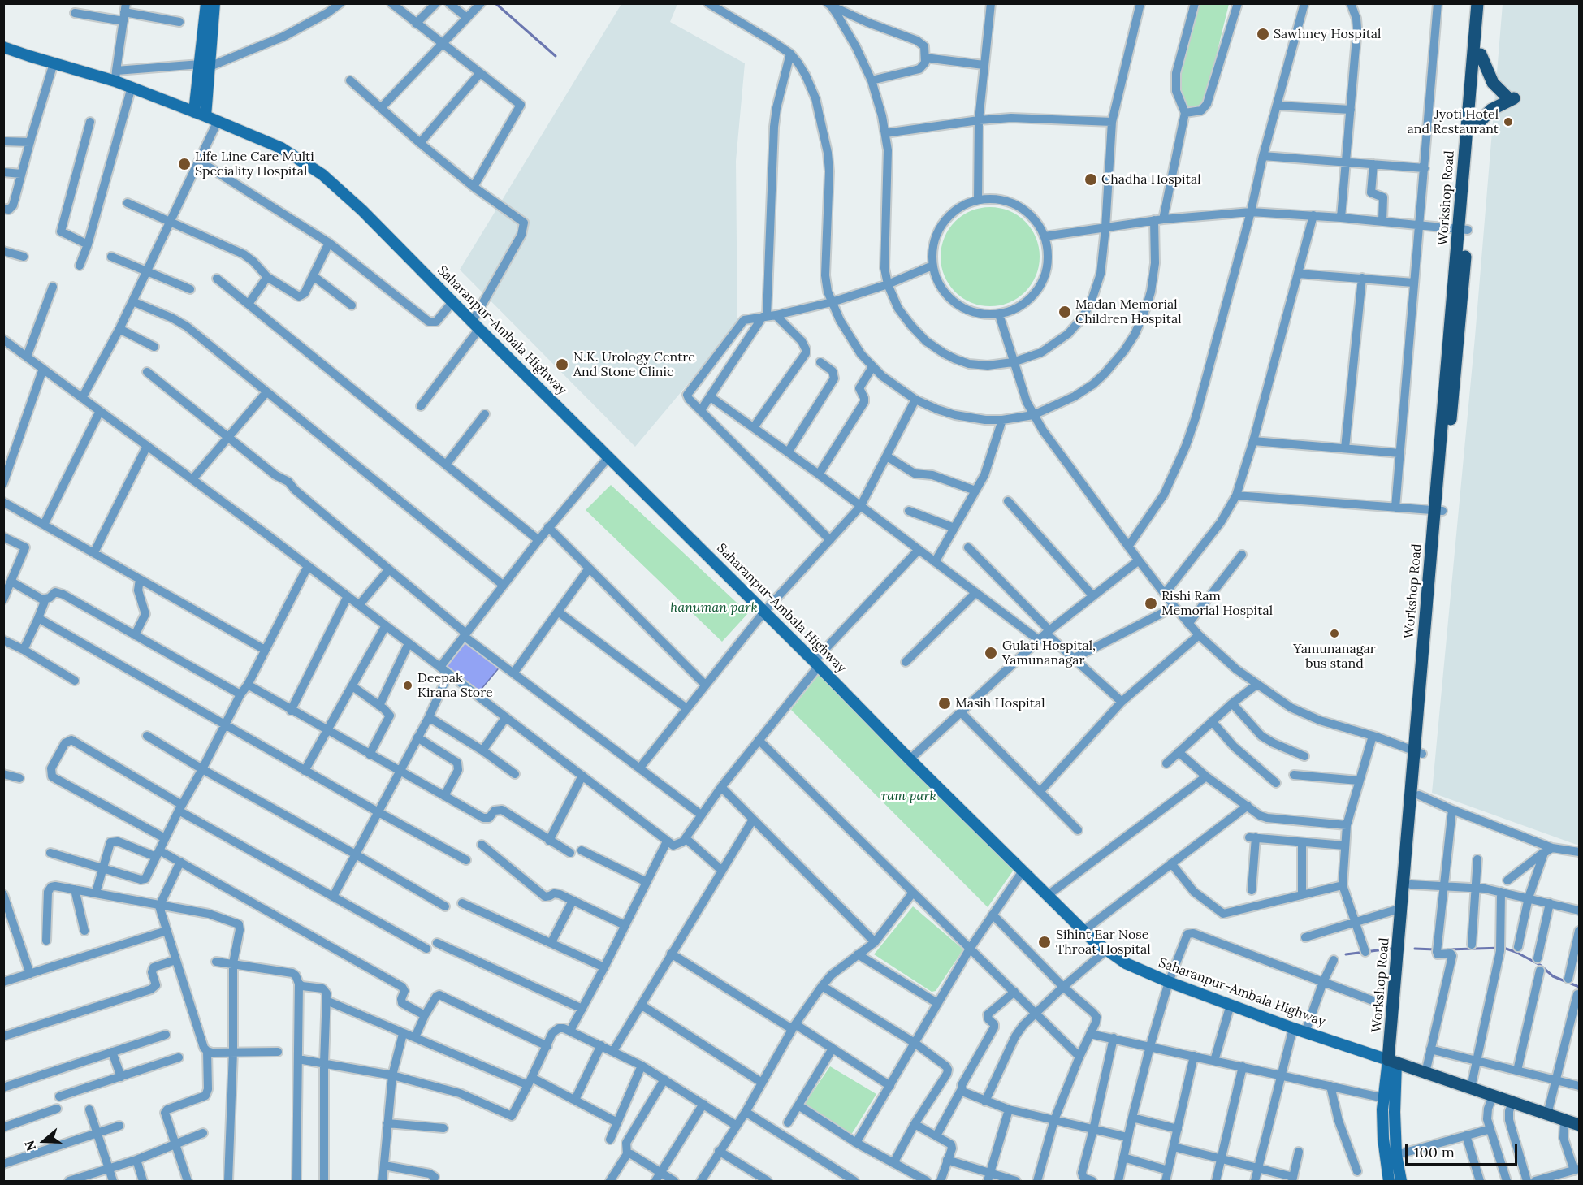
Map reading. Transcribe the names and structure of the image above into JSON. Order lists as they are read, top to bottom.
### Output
{
  "streets": {
    "main road": ["Workshop Road", "Saharanpur-Ambala Highway"]
  },
  "crossings": [
    ["Workshop Road", "Saharanpur-Ambala Highway"]
  ],
  "parks": ["hanuman park", "ram park"],
  "places": [
    "Sawhney Hospital",
    "Jyoti Hotel and Restaurant",
    "Life Line Care Multi Speciality Hospital",
    "Chadha Hospital",
    "Madan Memorial Children Hospital",
    "N.K. Urology Centre And Stone Clinic",
    "Rishi Ram Memorial Hospital",
    "Yamunanagar bus stand",
    "Gulati Hospital, Yamunanagar",
    "Deepak Kirana Store",
    "Masih Hospital",
    "Sihint Ear Nose Throat Hospital"
  ],
  "scale_bar": "100 m",
  "north": "left"
}
